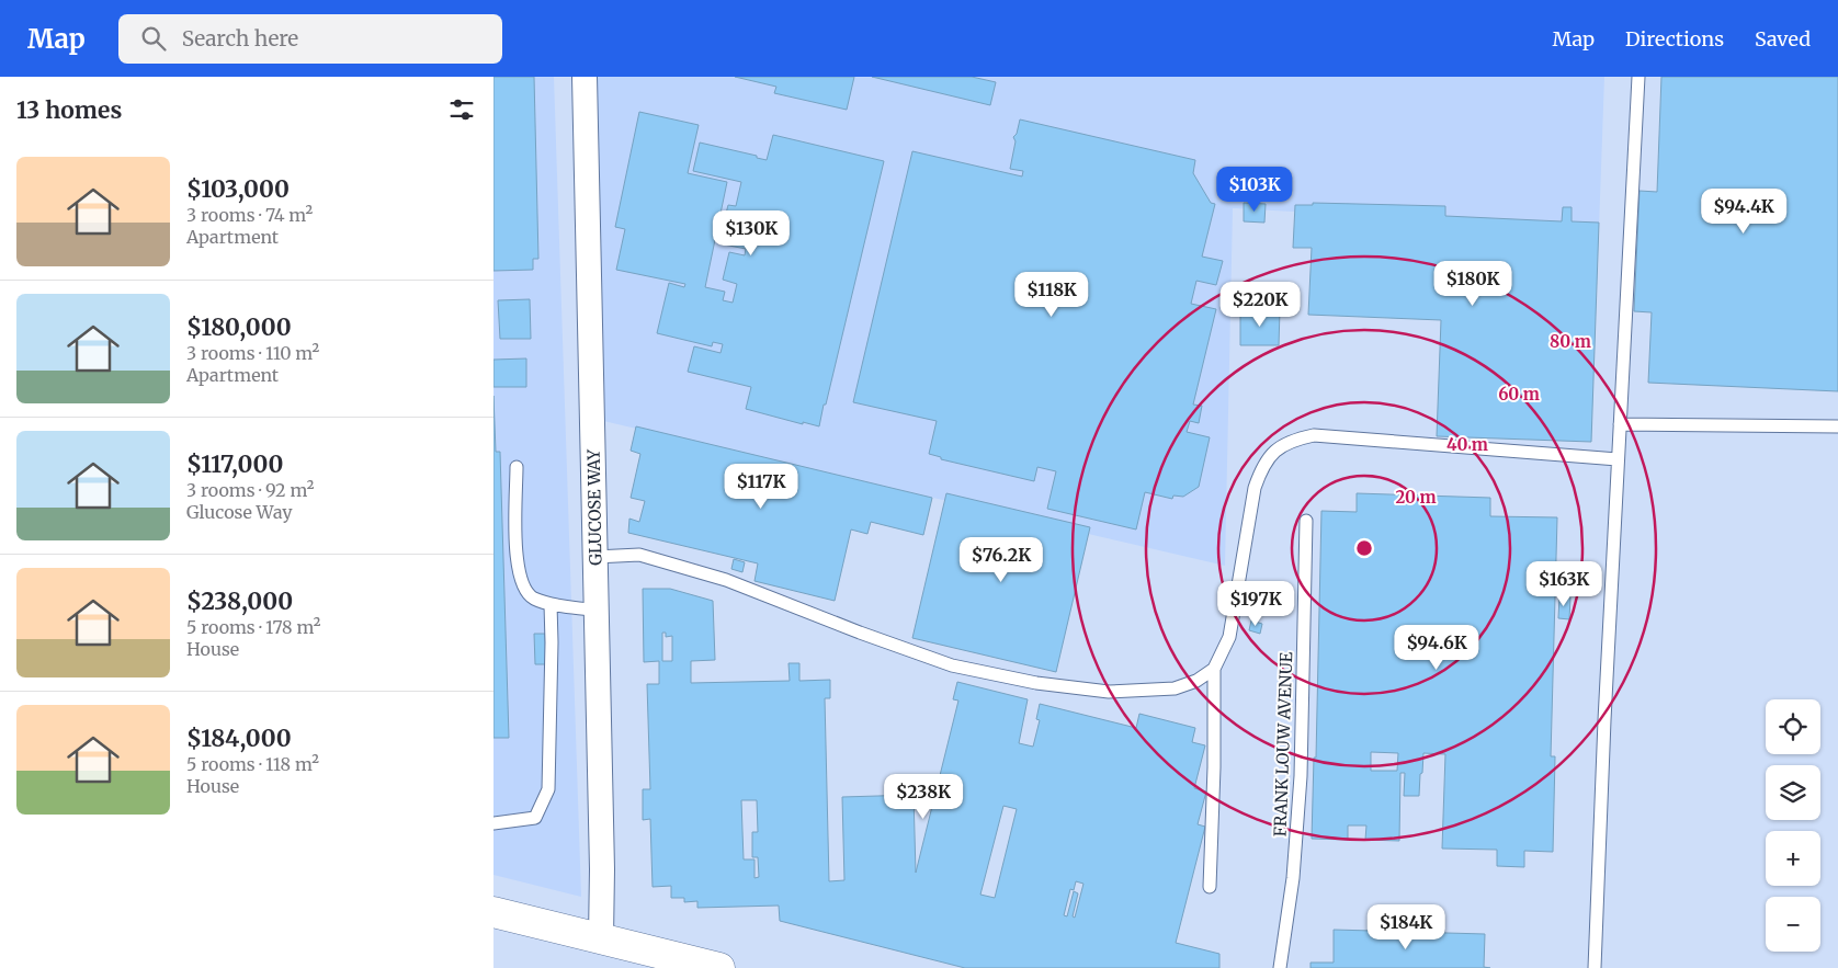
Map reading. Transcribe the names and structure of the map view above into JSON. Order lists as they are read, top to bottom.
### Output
{
  "streets": {
    "street": ["GLUCOSE WAY"],
    "lane": ["FRANK LOUW AVENUE"]
  },
  "page": {
    "header": "Map",
    "search": "Search here",
    "nav": ["Map", "Directions", "Saved"],
    "heading": "13 homes",
    "list": [
      {
        "name": "$103,000",
        "note": "3 rooms · 74 m² · Apartment"
      },
      {
        "name": "$180,000",
        "note": "3 rooms · 110 m² · Apartment"
      },
      {
        "name": "$117,000",
        "note": "3 rooms · 92 m² · Glucose Way"
      },
      {
        "name": "$238,000",
        "note": "5 rooms · 178 m² · House"
      },
      {
        "name": "$184,000",
        "note": "5 rooms · 118 m² · House"
      }
    ],
    "price": [
      "$103K",
      "$94.4K",
      "$130K",
      "$180K",
      "$118K",
      "$220K",
      "$117K",
      "$76.2K",
      "$163K",
      "$197K",
      "$94.6K",
      "$238K",
      "$184K"
    ],
    "map_buttons": ["+", "−"]
  },
  "rings": [
    "80 m",
    "60 m",
    "40 m",
    "20 m"
  ]
}
